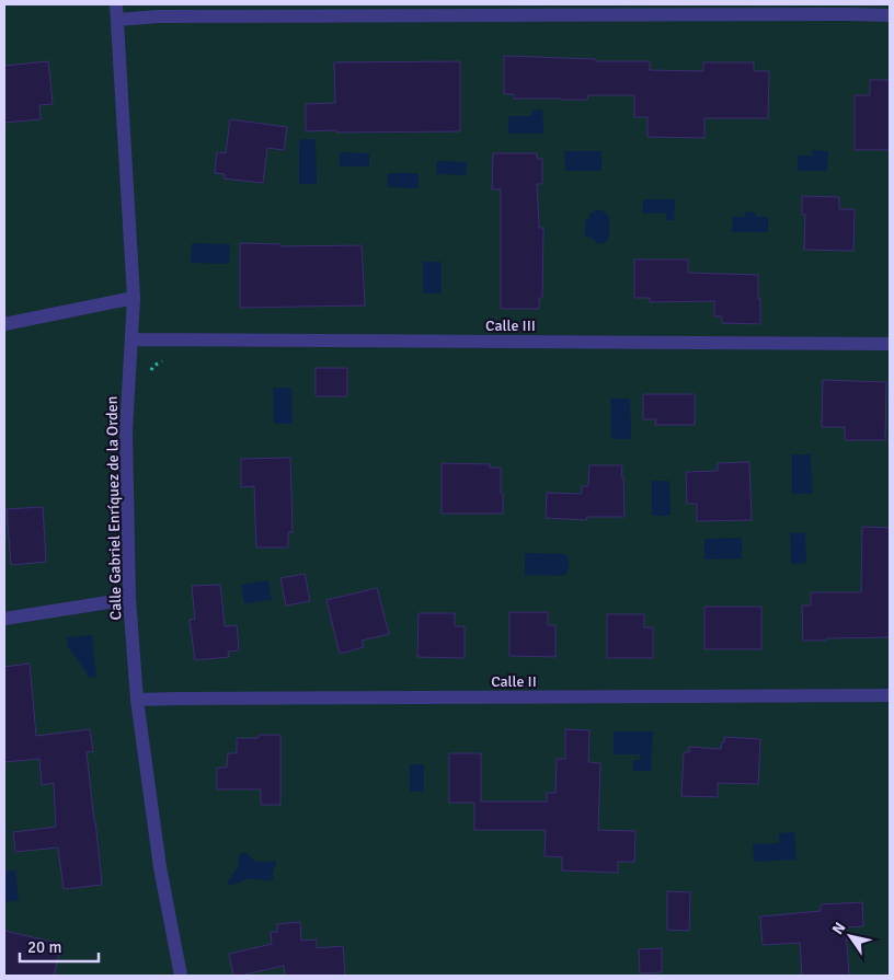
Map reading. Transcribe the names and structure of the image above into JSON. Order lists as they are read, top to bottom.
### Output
{
  "streets": {
    "street": ["Calle III", "Calle Gabriel Enríquez de la Orden", "Calle II"]
  },
  "crossings": [
    ["Calle III", "Calle Gabriel Enríquez de la Orden"],
    ["Calle Gabriel Enríquez de la Orden", "Calle II"]
  ],
  "scale_bar": "20 m",
  "north": "top left"
}
